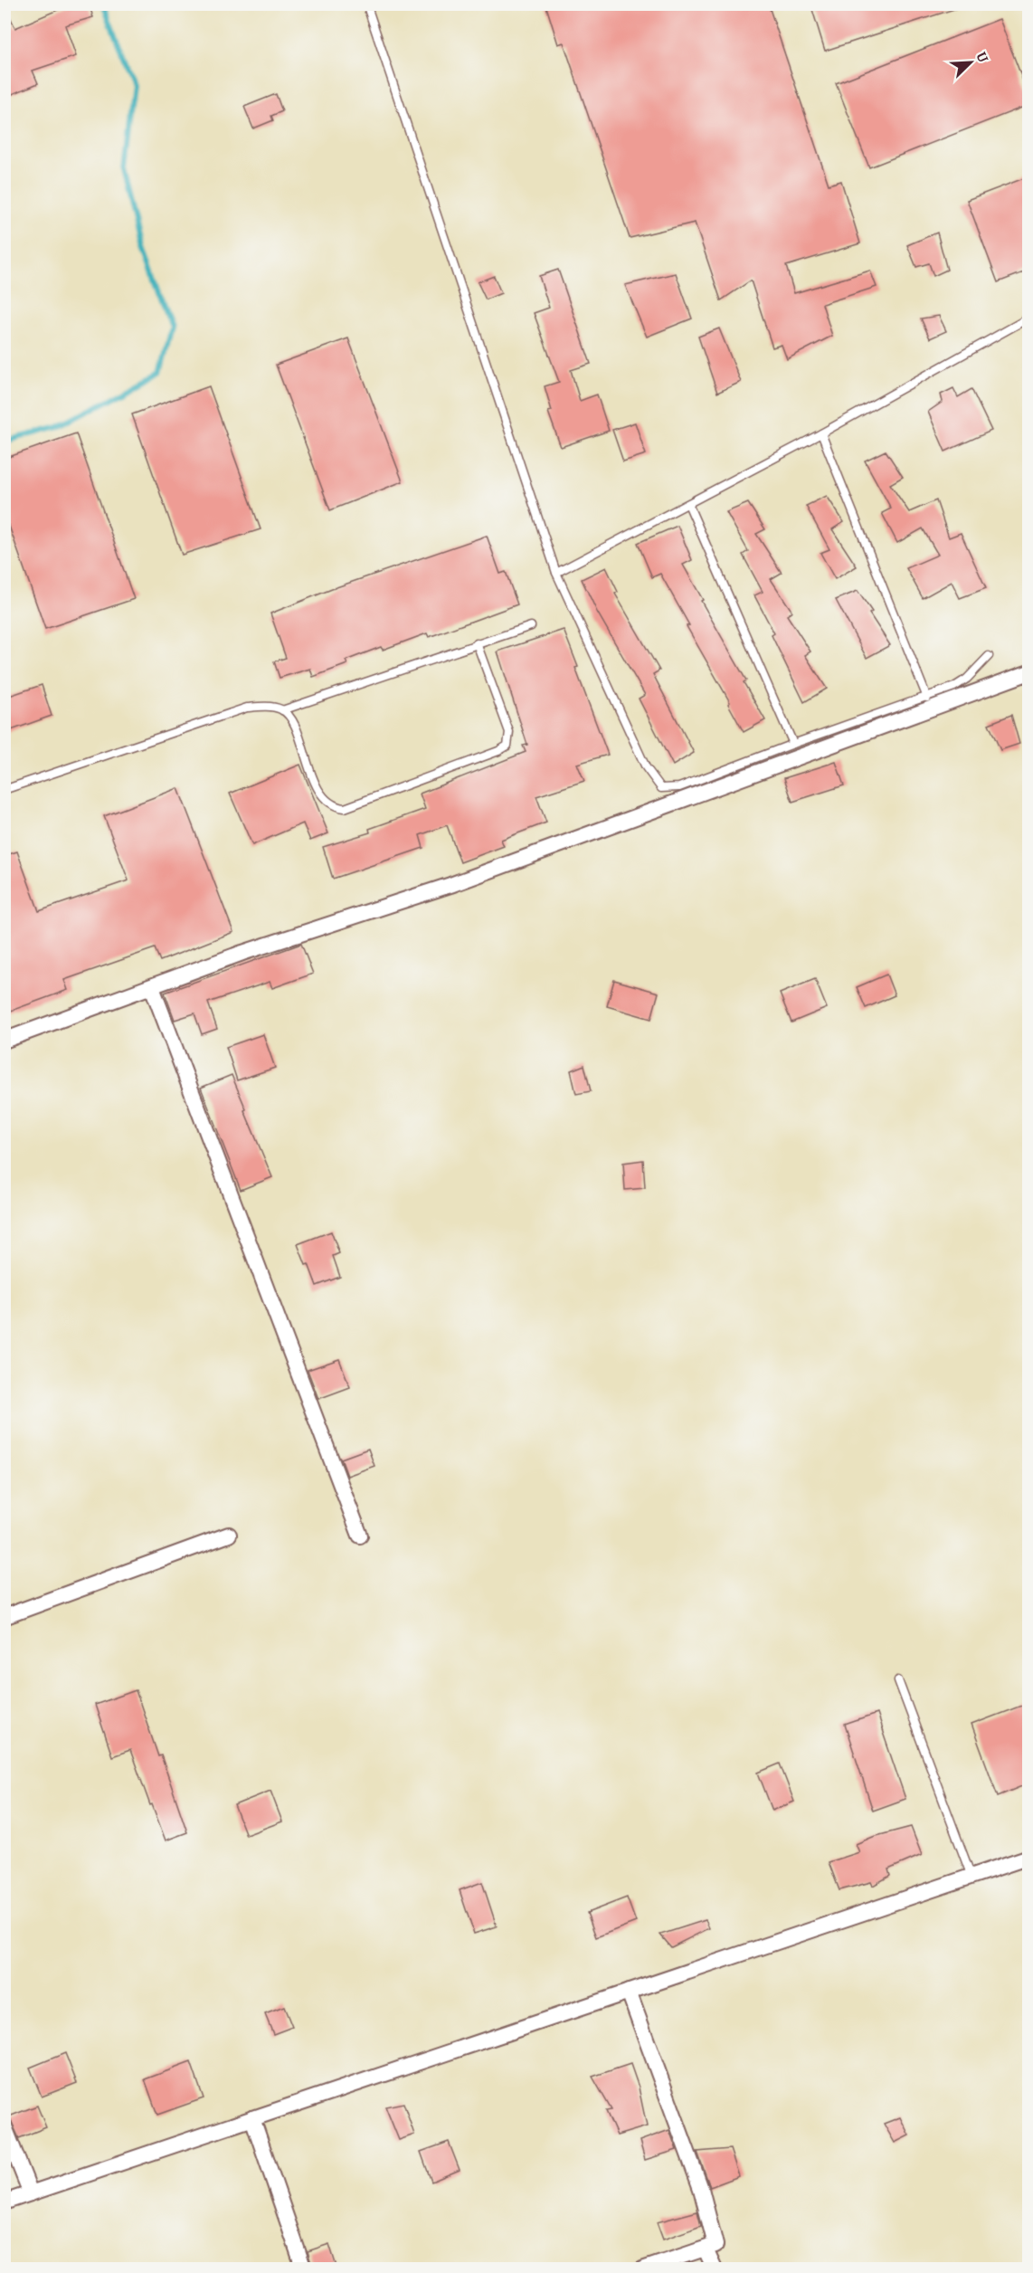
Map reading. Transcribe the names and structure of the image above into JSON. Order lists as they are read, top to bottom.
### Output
{
  "north": "top right"
}
